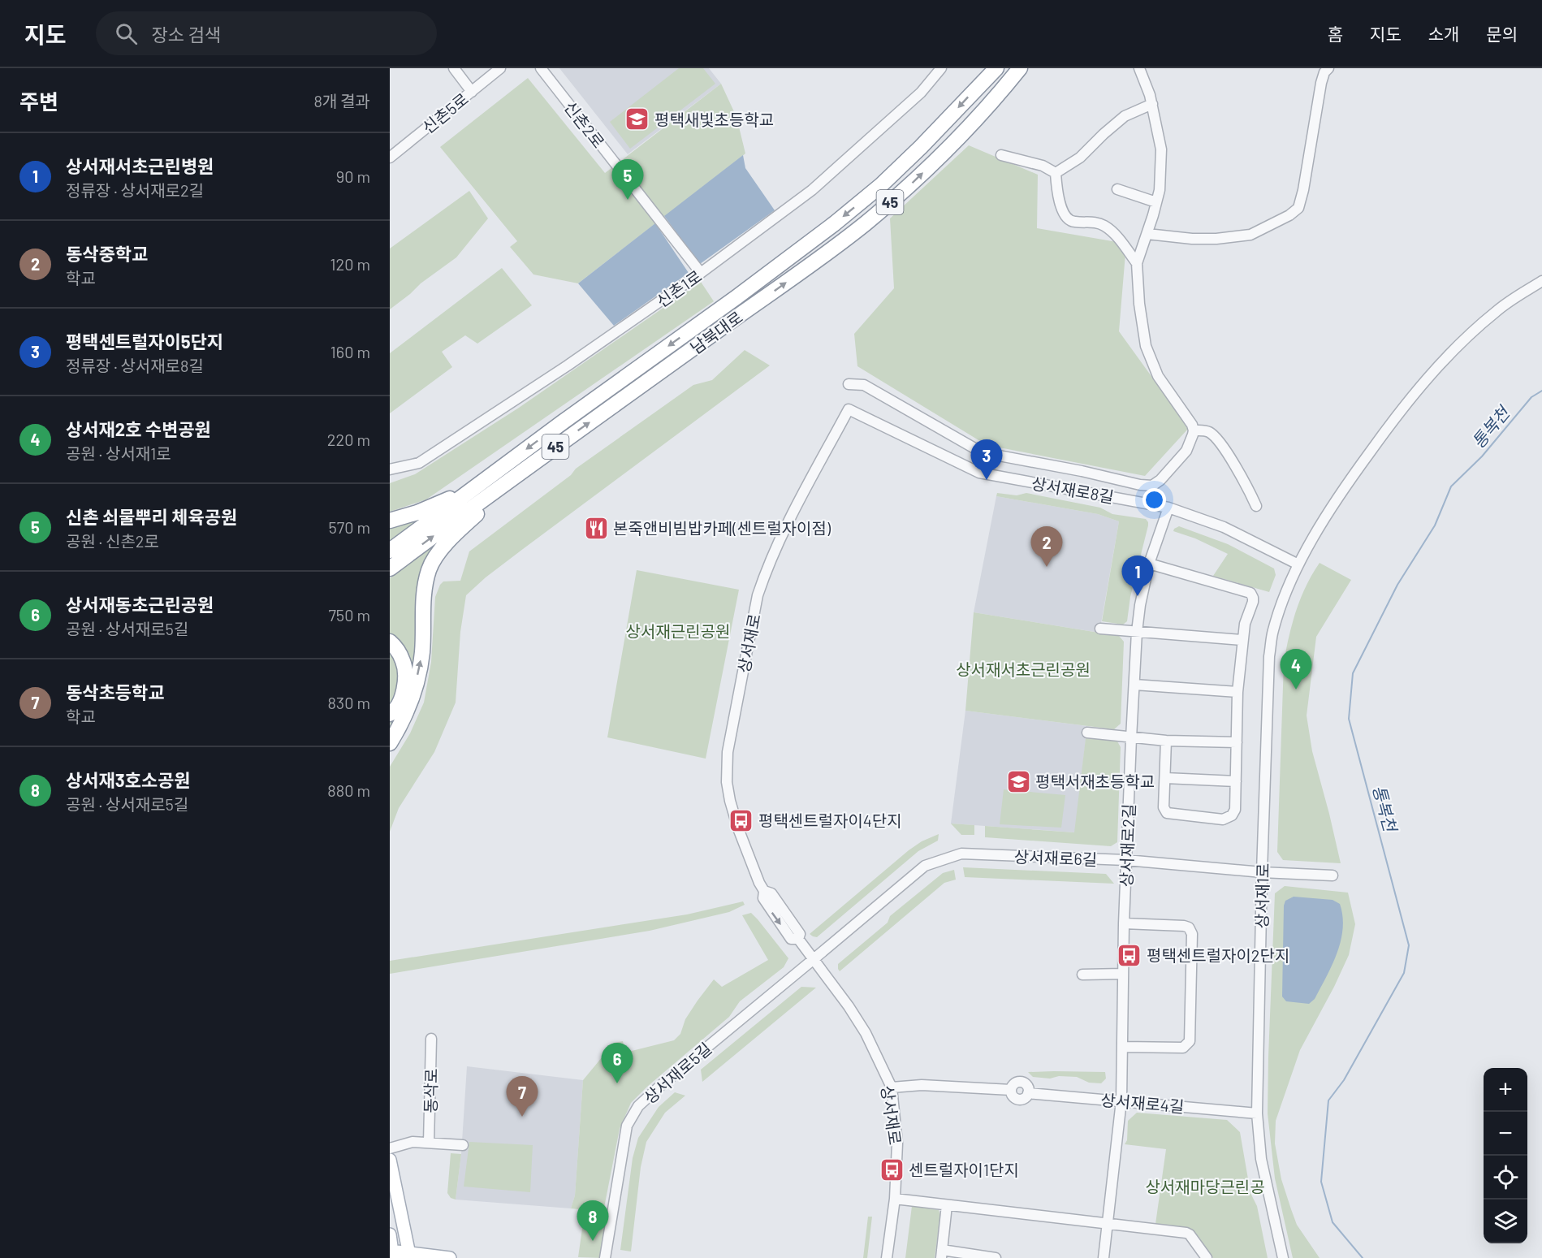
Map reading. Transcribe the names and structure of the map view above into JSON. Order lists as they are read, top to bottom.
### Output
{
  "streets": {
    "highway": ["45", "남북대로"],
    "street": [
      "신촌5로",
      "신촌2로",
      "신촌1로",
      "상서재로8길",
      "상서재로",
      "상서재로2길",
      "상서재로6길",
      "상서재1로",
      "상서재로5길",
      "동삭로",
      "상서재로4길"
    ]
  },
  "crossings": [
    ["신촌2로", "신촌1로"],
    ["상서재로8길", "상서재로"],
    ["상서재로8길", "상서재로2길"],
    ["상서재로8길", "상서재1로"],
    ["상서재로", "상서재로6길"],
    ["상서재로", "상서재로5길"],
    ["상서재로", "상서재로4길"],
    ["상서재로2길", "상서재로6길"],
    ["상서재로2길", "상서재로4길"],
    ["상서재로6길", "상서재1로"],
    ["상서재로6길", "상서재로5길"],
    ["상서재1로", "상서재로4길"]
  ],
  "water": ["통복천"],
  "parks": ["상서재근린공원", "상서재서초근린공원", "상서재마당근린공"],
  "places": {
    "school or university": ["평택새빛초등학교", "평택서재초등학교"],
    "restaurant": ["본죽앤비빔밥카페(센트럴자이점)"],
    "bus stop": ["평택센트럴자이4단지", "평택센트럴자이2단지", "센트럴자이1단지"]
  },
  "page": {
    "header": "지도",
    "search": "장소 검색",
    "nav": [
      "홈",
      "지도",
      "소개",
      "문의"
    ],
    "heading": ["주변", "8개 결과"],
    "list": [
      {
        "mark": "1",
        "name": "상서재서초근린병원",
        "note": "정류장 · 상서재로2길",
        "value": "90 m"
      },
      {
        "mark": "2",
        "name": "동삭중학교",
        "note": "학교",
        "value": "120 m"
      },
      {
        "mark": "3",
        "name": "평택센트럴자이5단지",
        "note": "정류장 · 상서재로8길",
        "value": "160 m"
      },
      {
        "mark": "4",
        "name": "상서재2호 수변공원",
        "note": "공원 · 상서재1로",
        "value": "220 m"
      },
      {
        "mark": "5",
        "name": "신촌 쇠물뿌리 체육공원",
        "note": "공원 · 신촌2로",
        "value": "570 m"
      },
      {
        "mark": "6",
        "name": "상서재동초근린공원",
        "note": "공원 · 상서재로5길",
        "value": "750 m"
      },
      {
        "mark": "7",
        "name": "동삭초등학교",
        "note": "학교",
        "value": "830 m"
      },
      {
        "mark": "8",
        "name": "상서재3호소공원",
        "note": "공원 · 상서재로5길",
        "value": "880 m"
      }
    ],
    "pins": [
      "5",
      "3",
      "2",
      "1",
      "4",
      "6",
      "7",
      "8"
    ],
    "map_buttons": ["+", "−"]
  }
}
